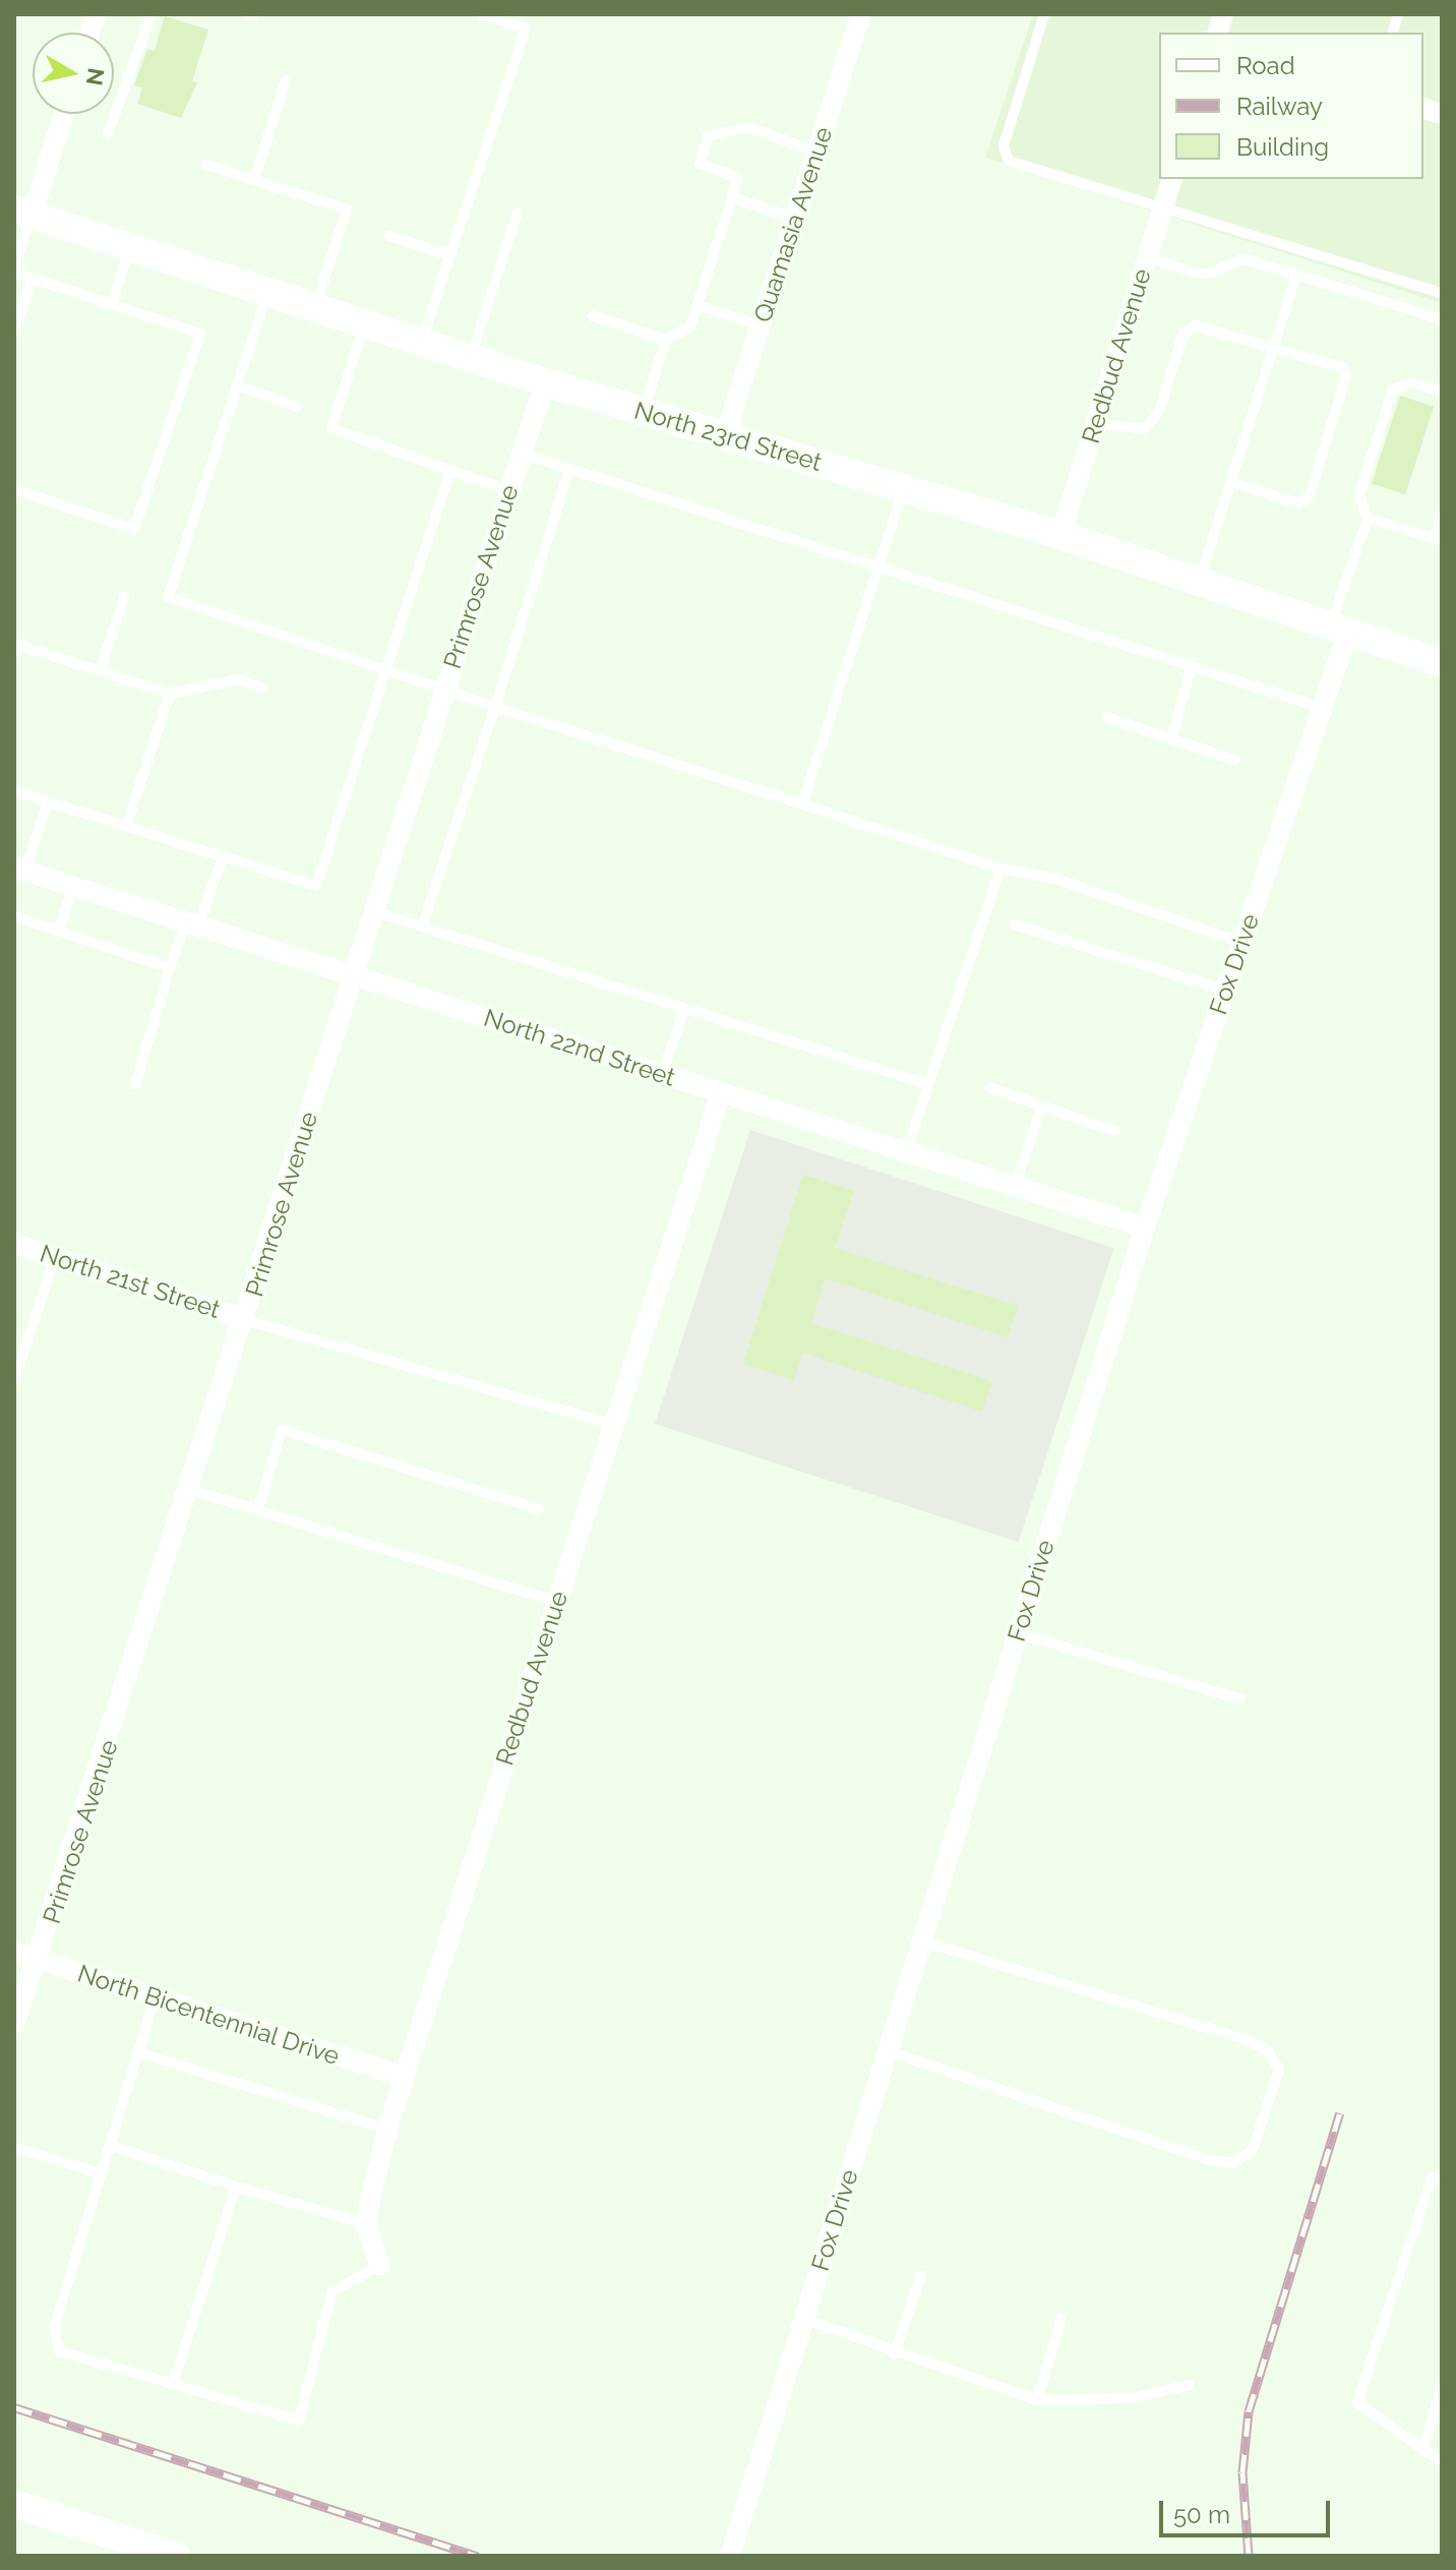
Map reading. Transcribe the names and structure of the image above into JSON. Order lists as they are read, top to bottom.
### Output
{
  "streets": {
    "main road": ["North 23rd Street"],
    "street": [
      "Quamasia Avenue",
      "Redbud Avenue",
      "Primrose Avenue",
      "Fox Drive",
      "North 22nd Street",
      "North 21st Street",
      "North Bicentennial Drive"
    ]
  },
  "crossings": [
    ["Quamasia Avenue", "North 23rd Street"],
    ["Redbud Avenue", "North 23rd Street"],
    ["Redbud Avenue", "North 22nd Street"],
    ["Redbud Avenue", "North Bicentennial Drive"],
    ["North 23rd Street", "Primrose Avenue"],
    ["North 23rd Street", "Fox Drive"],
    ["Primrose Avenue", "North 22nd Street"],
    ["Primrose Avenue", "North 21st Street"],
    ["Primrose Avenue", "North Bicentennial Drive"],
    ["Fox Drive", "North 22nd Street"]
  ],
  "legend": ["Road", "Railway", "Building"],
  "scale_bar": "50 m",
  "north": "right"
}
